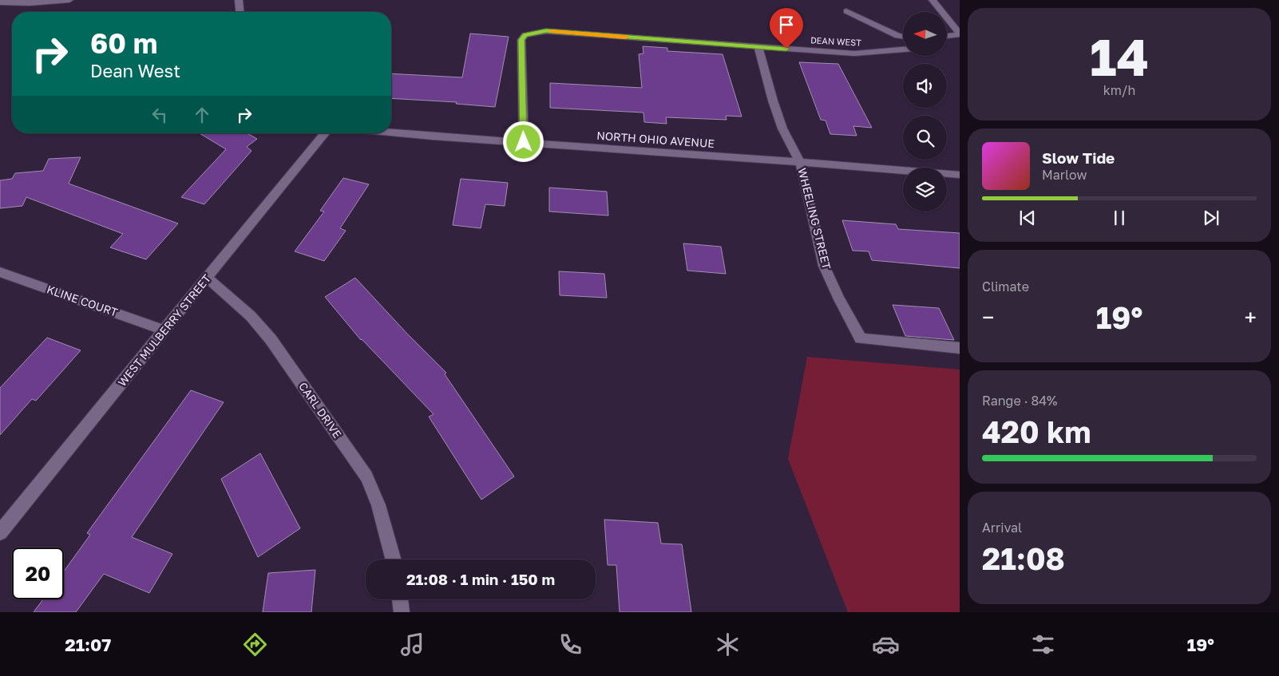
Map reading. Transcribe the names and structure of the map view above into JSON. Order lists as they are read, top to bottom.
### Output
{
  "streets": {
    "street": [
      "DEAN WEST",
      "NORTH OHIO AVENUE",
      "WHEELING STREET",
      "KLINE COURT",
      "WEST MULBERRY STREET",
      "CARL DRIVE"
    ]
  },
  "crossings": [
    ["DEAN WEST", "NORTH OHIO AVENUE"],
    ["DEAN WEST", "WHEELING STREET"],
    ["NORTH OHIO AVENUE", "WHEELING STREET"],
    ["KLINE COURT", "WEST MULBERRY STREET"],
    ["WEST MULBERRY STREET", "CARL DRIVE"]
  ],
  "north": "left",
  "page": {
    "tile": [
      ["14", "km/h"],
      "Climate",
      ["Range · 84%", "420 km"],
      ["Arrival", "21:08"]
    ],
    "turn": ["60 m", "Dean West"],
    "song": ["Slow Tide", "Marlow"],
    "heat": ["−", "19°", "+"],
    "limit": "20",
    "trip": "21:08 · 1 min · 150 m",
    "tabs": ["21:07", "19°"]
  }
}
